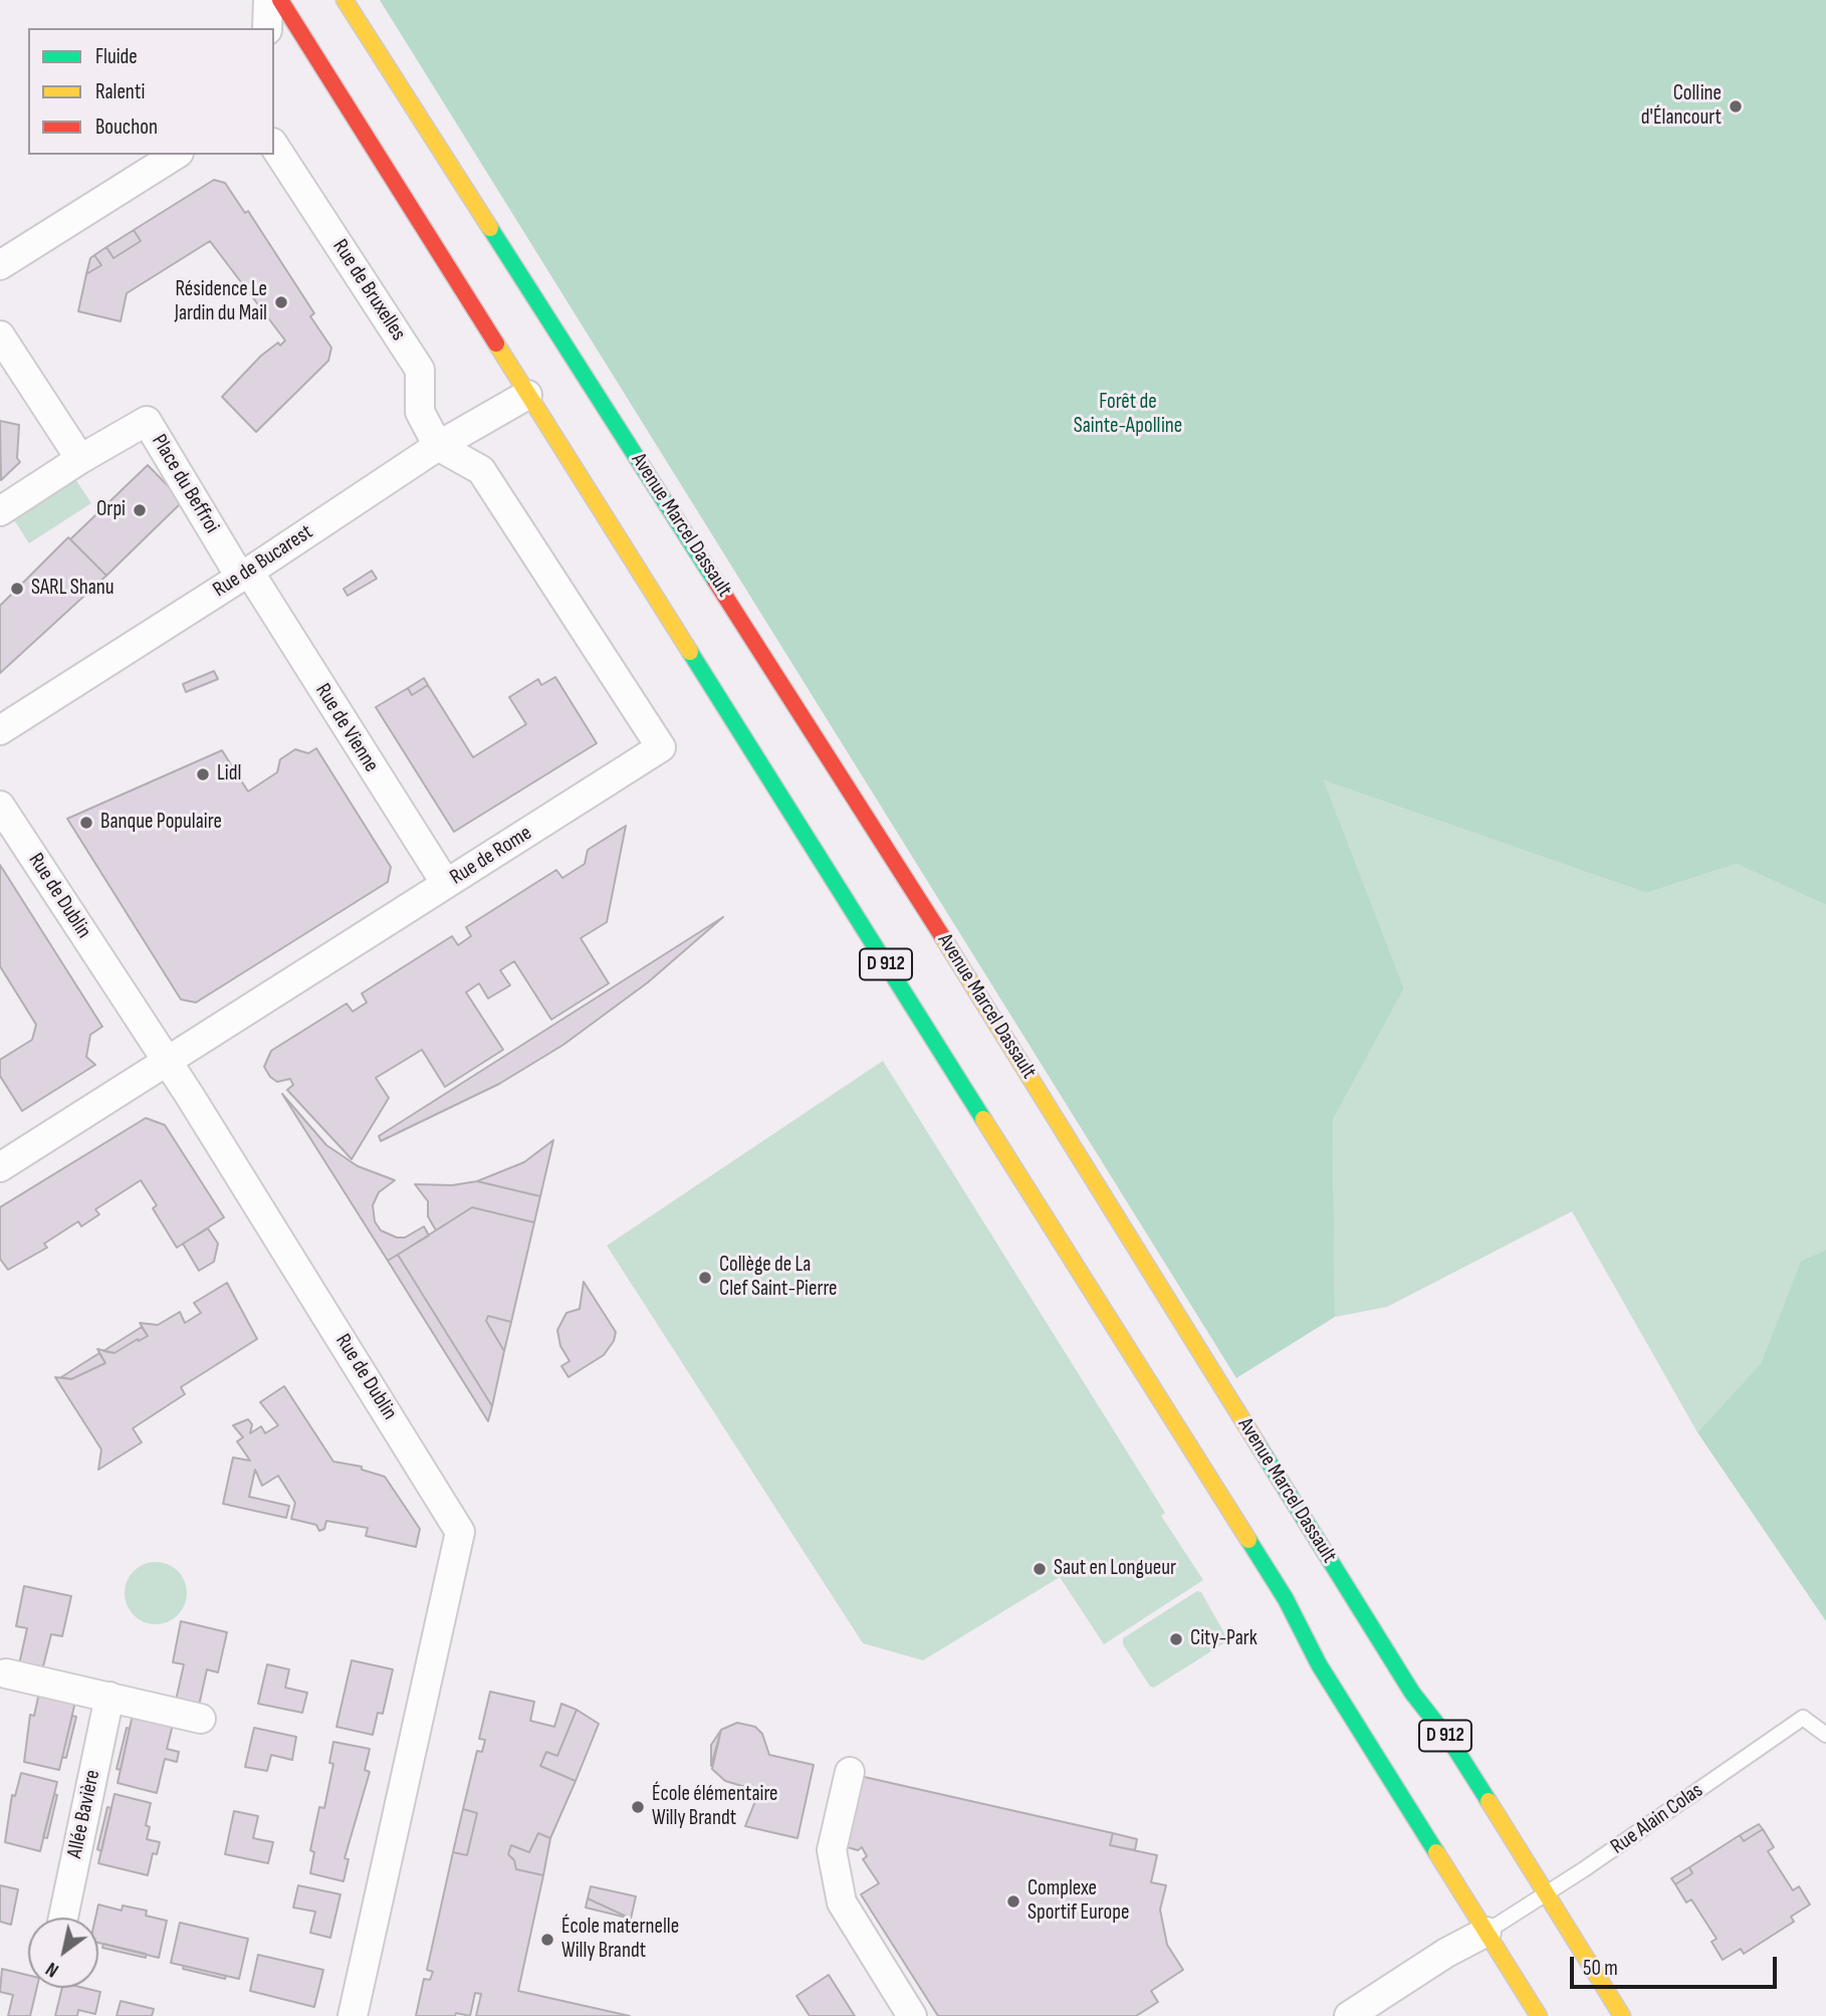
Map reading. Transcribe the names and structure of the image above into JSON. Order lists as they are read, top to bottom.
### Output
{
  "streets": {
    "main road": ["Avenue Marcel Dassault", "D 912"],
    "street": [
      "Rue de Bruxelles",
      "Place du Beffroi",
      "Rue de Bucarest",
      "Rue de Vienne",
      "Rue de Rome",
      "Rue de Dublin",
      "Allée Bavière"
    ],
    "lane": ["Rue Alain Colas"]
  },
  "crossings": [
    ["Rue de Bruxelles", "Rue de Bucarest"],
    ["Rue de Bruxelles", "Rue de Rome"],
    ["Place du Beffroi", "Rue de Bucarest"],
    ["Place du Beffroi", "Rue de Vienne"],
    ["Avenue Marcel Dassault", "Rue Alain Colas"],
    ["Rue de Bucarest", "Rue de Vienne"],
    ["Rue de Bucarest", "Rue de Rome"],
    ["Rue de Bucarest", "D 912"],
    ["Rue de Vienne", "Rue de Rome"],
    ["Rue de Rome", "Rue de Dublin"],
    ["D 912", "Rue Alain Colas"]
  ],
  "parks": ["Forêt de Sainte-Apolline"],
  "places": [
    "Colline d'Élancourt",
    "Résidence Le Jardin du Mail",
    "Orpi",
    "SARL Shanu",
    "Lidl",
    "Banque Populaire",
    "Collège de La Clef Saint-Pierre",
    "Saut en Longueur",
    "City-Park",
    "École élémentaire Willy Brandt",
    "Complexe Sportif Europe",
    "École maternelle Willy Brandt"
  ],
  "legend": ["Fluide", "Ralenti", "Bouchon"],
  "scale_bar": "50 m",
  "north": "bottom left"
}
